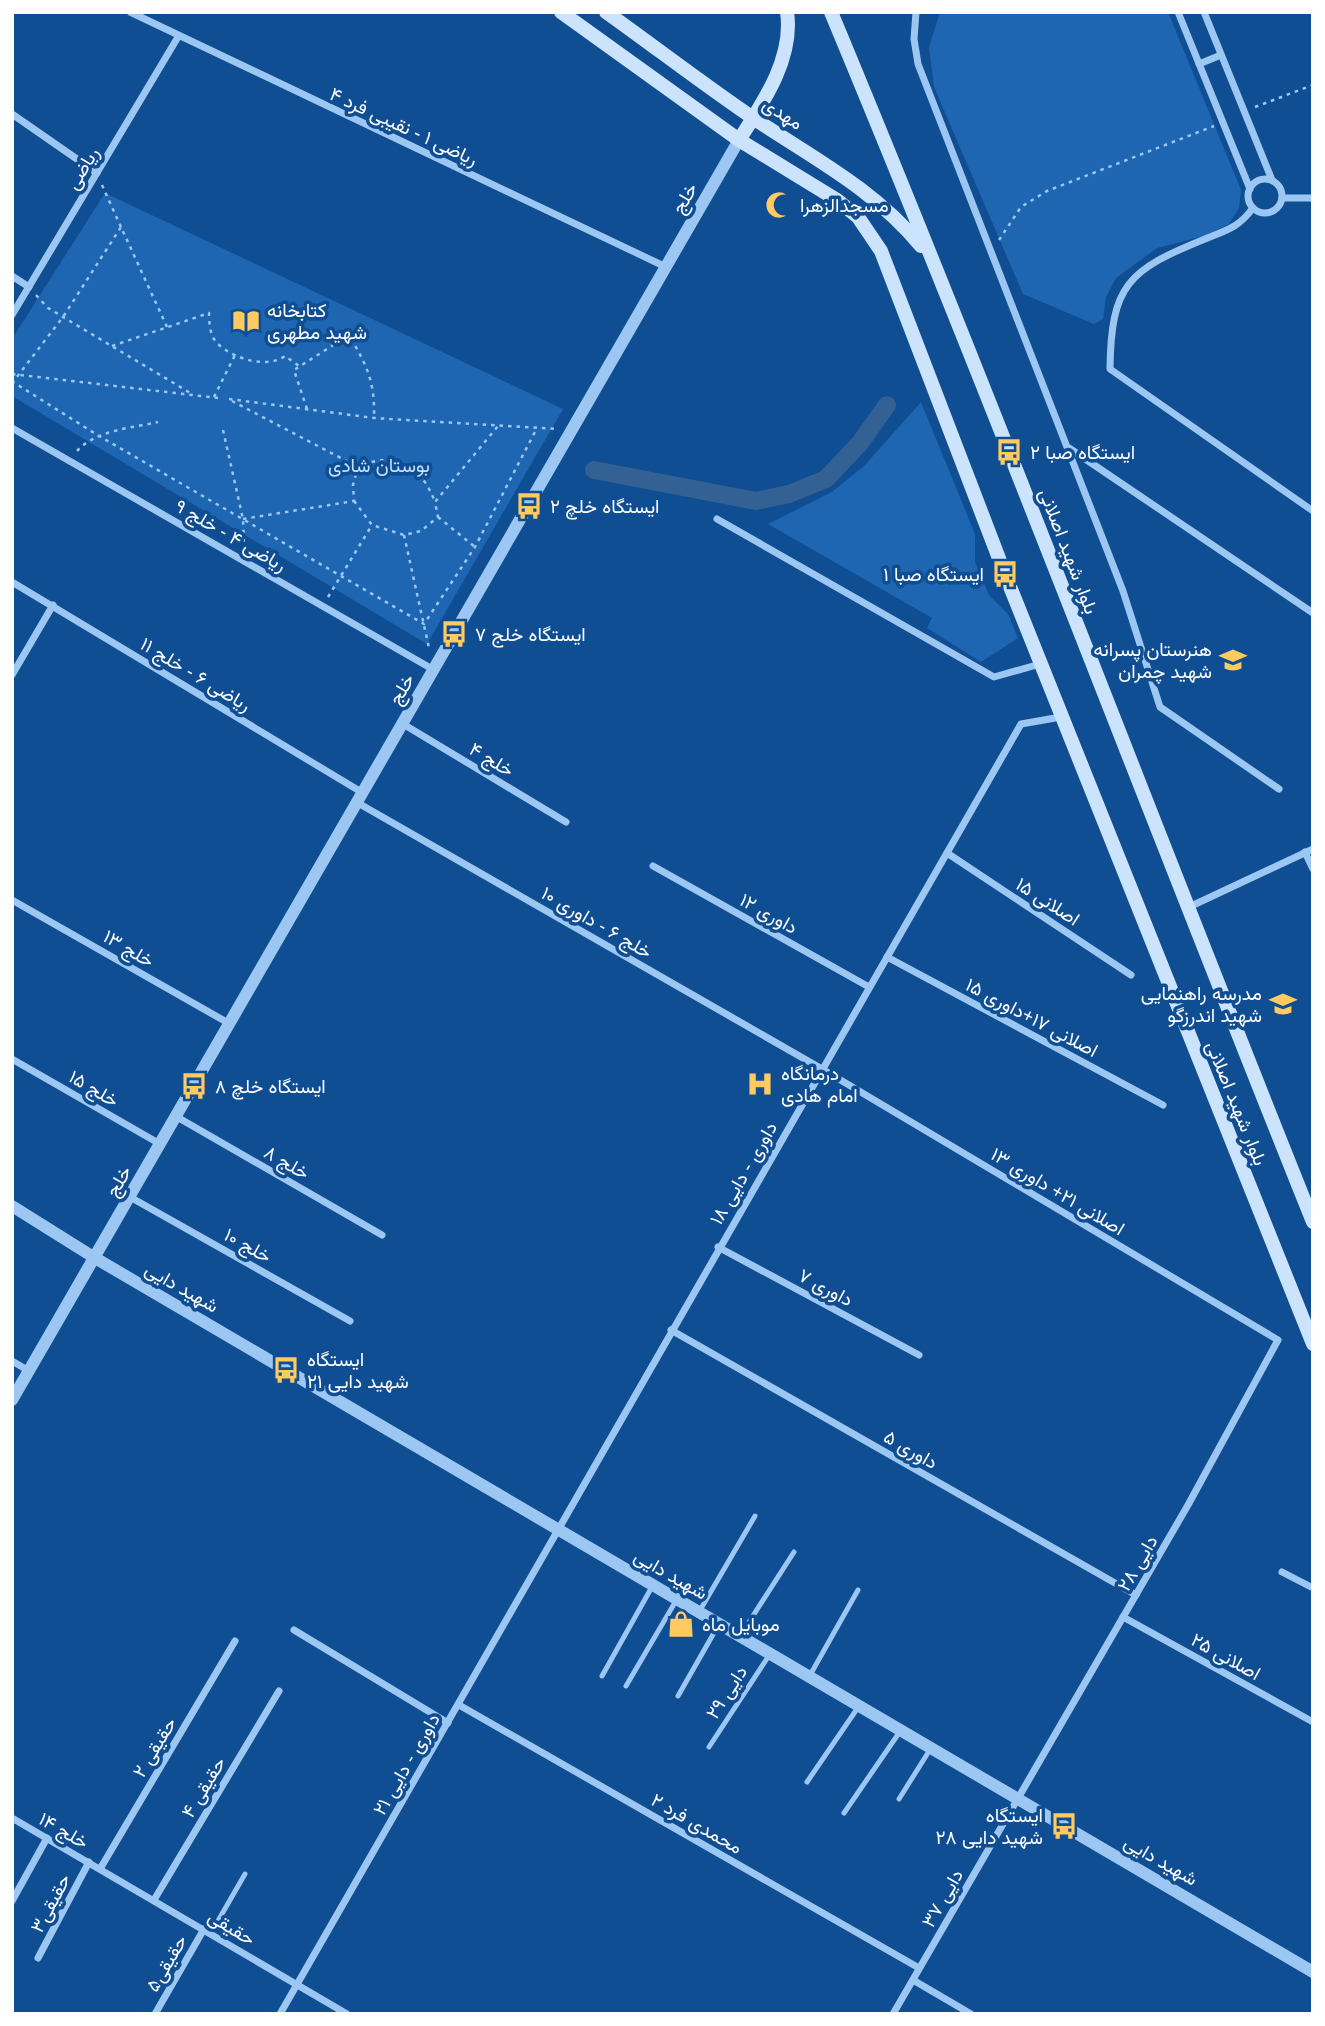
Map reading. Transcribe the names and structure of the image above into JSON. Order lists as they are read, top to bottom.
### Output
{
  "streets": {
    "main road": ["مهدی", "بلوار شهید اصلانی"],
    "street": [
      "ریاضی ۱ - نقیبی فرد ۴",
      "ریاضی",
      "خلج",
      "ریاضی ۴ - خلج ۹",
      "ریاضی ۶ - خلج ۱۱",
      "خلج ۴",
      "اصلانی ۱۵",
      "داوری ۱۲",
      "خلج ۶ - داوری ۱۰",
      "خلج ۱۳",
      "اصلانی ۱۷+داوری ۱۵",
      "خلج ۱۵",
      "خلج ۸",
      "داوری - دایی ۱۸",
      "اصلانی ۲۱+ داوری ۱۳",
      "خلج ۱۰",
      "شهید دایی",
      "داوری ۷",
      "داوری ۵",
      "دایی ۲۸",
      "اصلانی ۲۵",
      "حقیقی ۲",
      "داوری - دایی ۲۱",
      "حقیقی ۴",
      "محمدی فرد ۲",
      "خلج ۱۴",
      "دایی ۳۷",
      "حقیقی۳",
      "حقیقی",
      "حقیقی۵"
    ],
    "lane": ["دایی ۲۹"]
  },
  "crossings": [
    ["مهدی", "بلوار شهید اصلانی"],
    ["ریاضی ۱ - نقیبی فرد ۴", "ریاضی"],
    ["ریاضی ۱ - نقیبی فرد ۴", "خلج"],
    ["خلج", "ریاضی ۴ - خلج ۹"],
    ["خلج", "بلوار شهید اصلانی"],
    ["خلج", "ریاضی ۶ - خلج ۱۱"],
    ["خلج", "خلج ۴"],
    ["خلج", "خلج ۶ - داوری ۱۰"],
    ["خلج", "خلج ۱۳"],
    ["خلج", "خلج ۱۵"],
    ["خلج", "خلج ۸"],
    ["خلج", "خلج ۱۰"],
    ["خلج", "شهید دایی"],
    ["بلوار شهید اصلانی", "داوری - دایی ۱۸"],
    ["ریاضی ۶ - خلج ۱۱", "خلج ۶ - داوری ۱۰"],
    ["اصلانی ۱۵", "داوری - دایی ۱۸"],
    ["داوری ۱۲", "داوری - دایی ۱۸"],
    ["خلج ۶ - داوری ۱۰", "داوری - دایی ۱۸"],
    ["خلج ۶ - داوری ۱۰", "اصلانی ۲۱+ داوری ۱۳"],
    ["اصلانی ۱۷+داوری ۱۵", "داوری - دایی ۱۸"],
    ["داوری - دایی ۱۸", "اصلانی ۲۱+ داوری ۱۳"],
    ["داوری - دایی ۱۸", "شهید دایی"],
    ["داوری - دایی ۱۸", "داوری ۷"],
    ["داوری - دایی ۱۸", "داوری ۵"],
    ["داوری - دایی ۱۸", "داوری - دایی ۲۱"],
    ["اصلانی ۲۱+ داوری ۱۳", "دایی ۲۸"],
    ["شهید دایی", "دایی ۲۸"],
    ["شهید دایی", "دایی ۲۹"],
    ["شهید دایی", "داوری - دایی ۲۱"],
    ["شهید دایی", "دایی ۳۷"],
    ["داوری ۵", "دایی ۲۸"],
    ["دایی ۲۸", "اصلانی ۲۵"],
    ["دایی ۲۸", "دایی ۳۷"],
    ["حقیقی ۲", "خلج ۱۴"],
    ["حقیقی ۲", "حقیقی"],
    ["داوری - دایی ۲۱", "محمدی فرد ۲"],
    ["داوری - دایی ۲۱", "حقیقی"],
    ["حقیقی ۴", "حقیقی"],
    ["محمدی فرد ۲", "دایی ۳۷"],
    ["خلج ۱۴", "حقیقی۳"],
    ["خلج ۱۴", "حقیقی"],
    ["حقیقی", "حقیقی۵"]
  ],
  "parks": ["بوستان شادی"],
  "places": {
    "mosque": ["مسجدالزهرا"],
    "library": ["کتابخانه شهید مطهری"],
    "bus stop": [
      "ایستگاه صبا ۲",
      "ایستگاه خلچ ۲",
      "ایستگاه صبا ۱",
      "ایستگاه خلج ۷",
      "ایستگاه خلچ ۸",
      "ایستگاه شهید دایی ۲۱",
      "ایستگاه شهید دایی ۲۸"
    ],
    "school or university": ["هنرستان پسرانه شهید چمران", "مدرسه راهنمایی شهید اندرزگو"],
    "hospital": ["درمانگاه امام هادی"],
    "shop": ["موبایل ماه"]
  }
}
